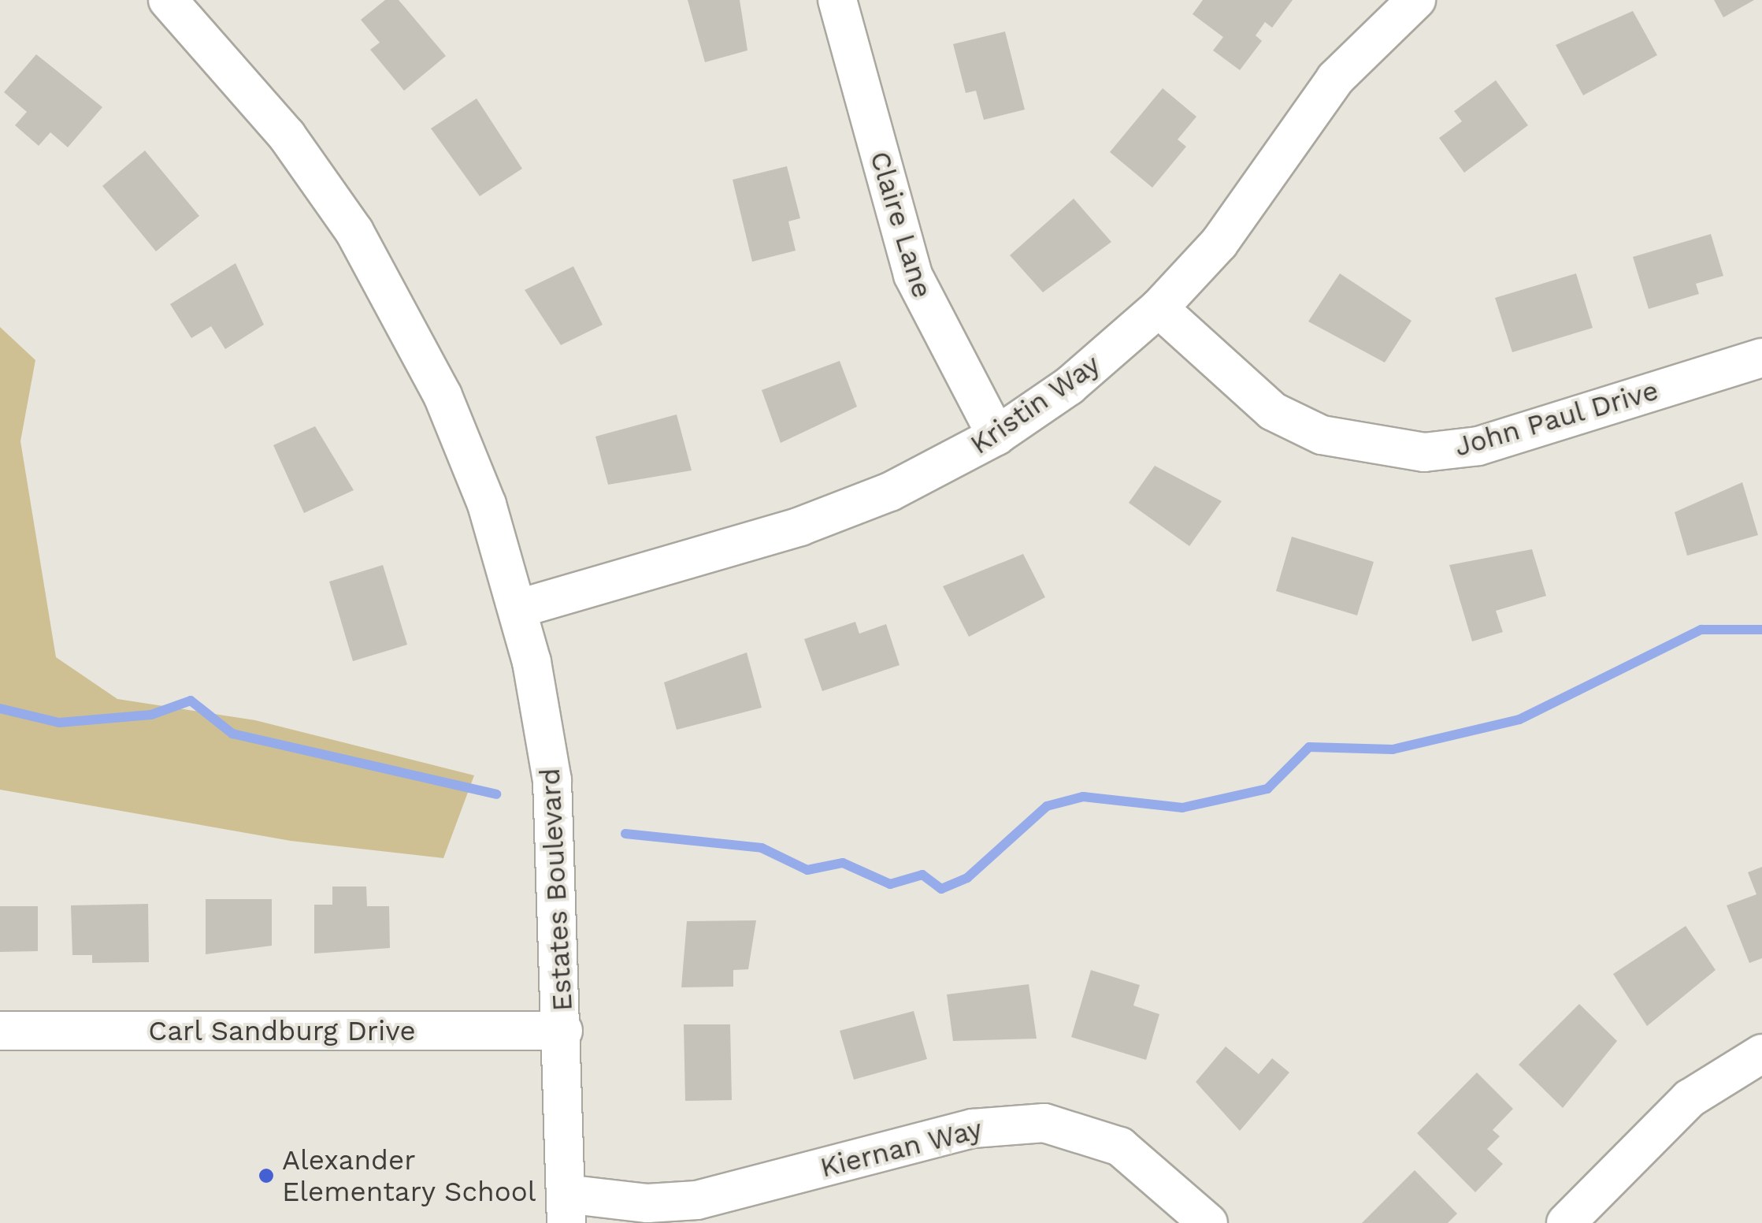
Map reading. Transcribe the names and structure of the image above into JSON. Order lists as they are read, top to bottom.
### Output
{
  "streets": {
    "street": [
      "Claire Lane",
      "Kristin Way",
      "John Paul Drive",
      "Estates Boulevard",
      "Carl Sandburg Drive",
      "Kiernan Way"
    ]
  },
  "crossings": [
    ["Claire Lane", "Kristin Way"],
    ["Kristin Way", "John Paul Drive"],
    ["Kristin Way", "Estates Boulevard"],
    ["Estates Boulevard", "Carl Sandburg Drive"],
    ["Estates Boulevard", "Kiernan Way"]
  ],
  "places": ["Alexander Elementary School"]
}
